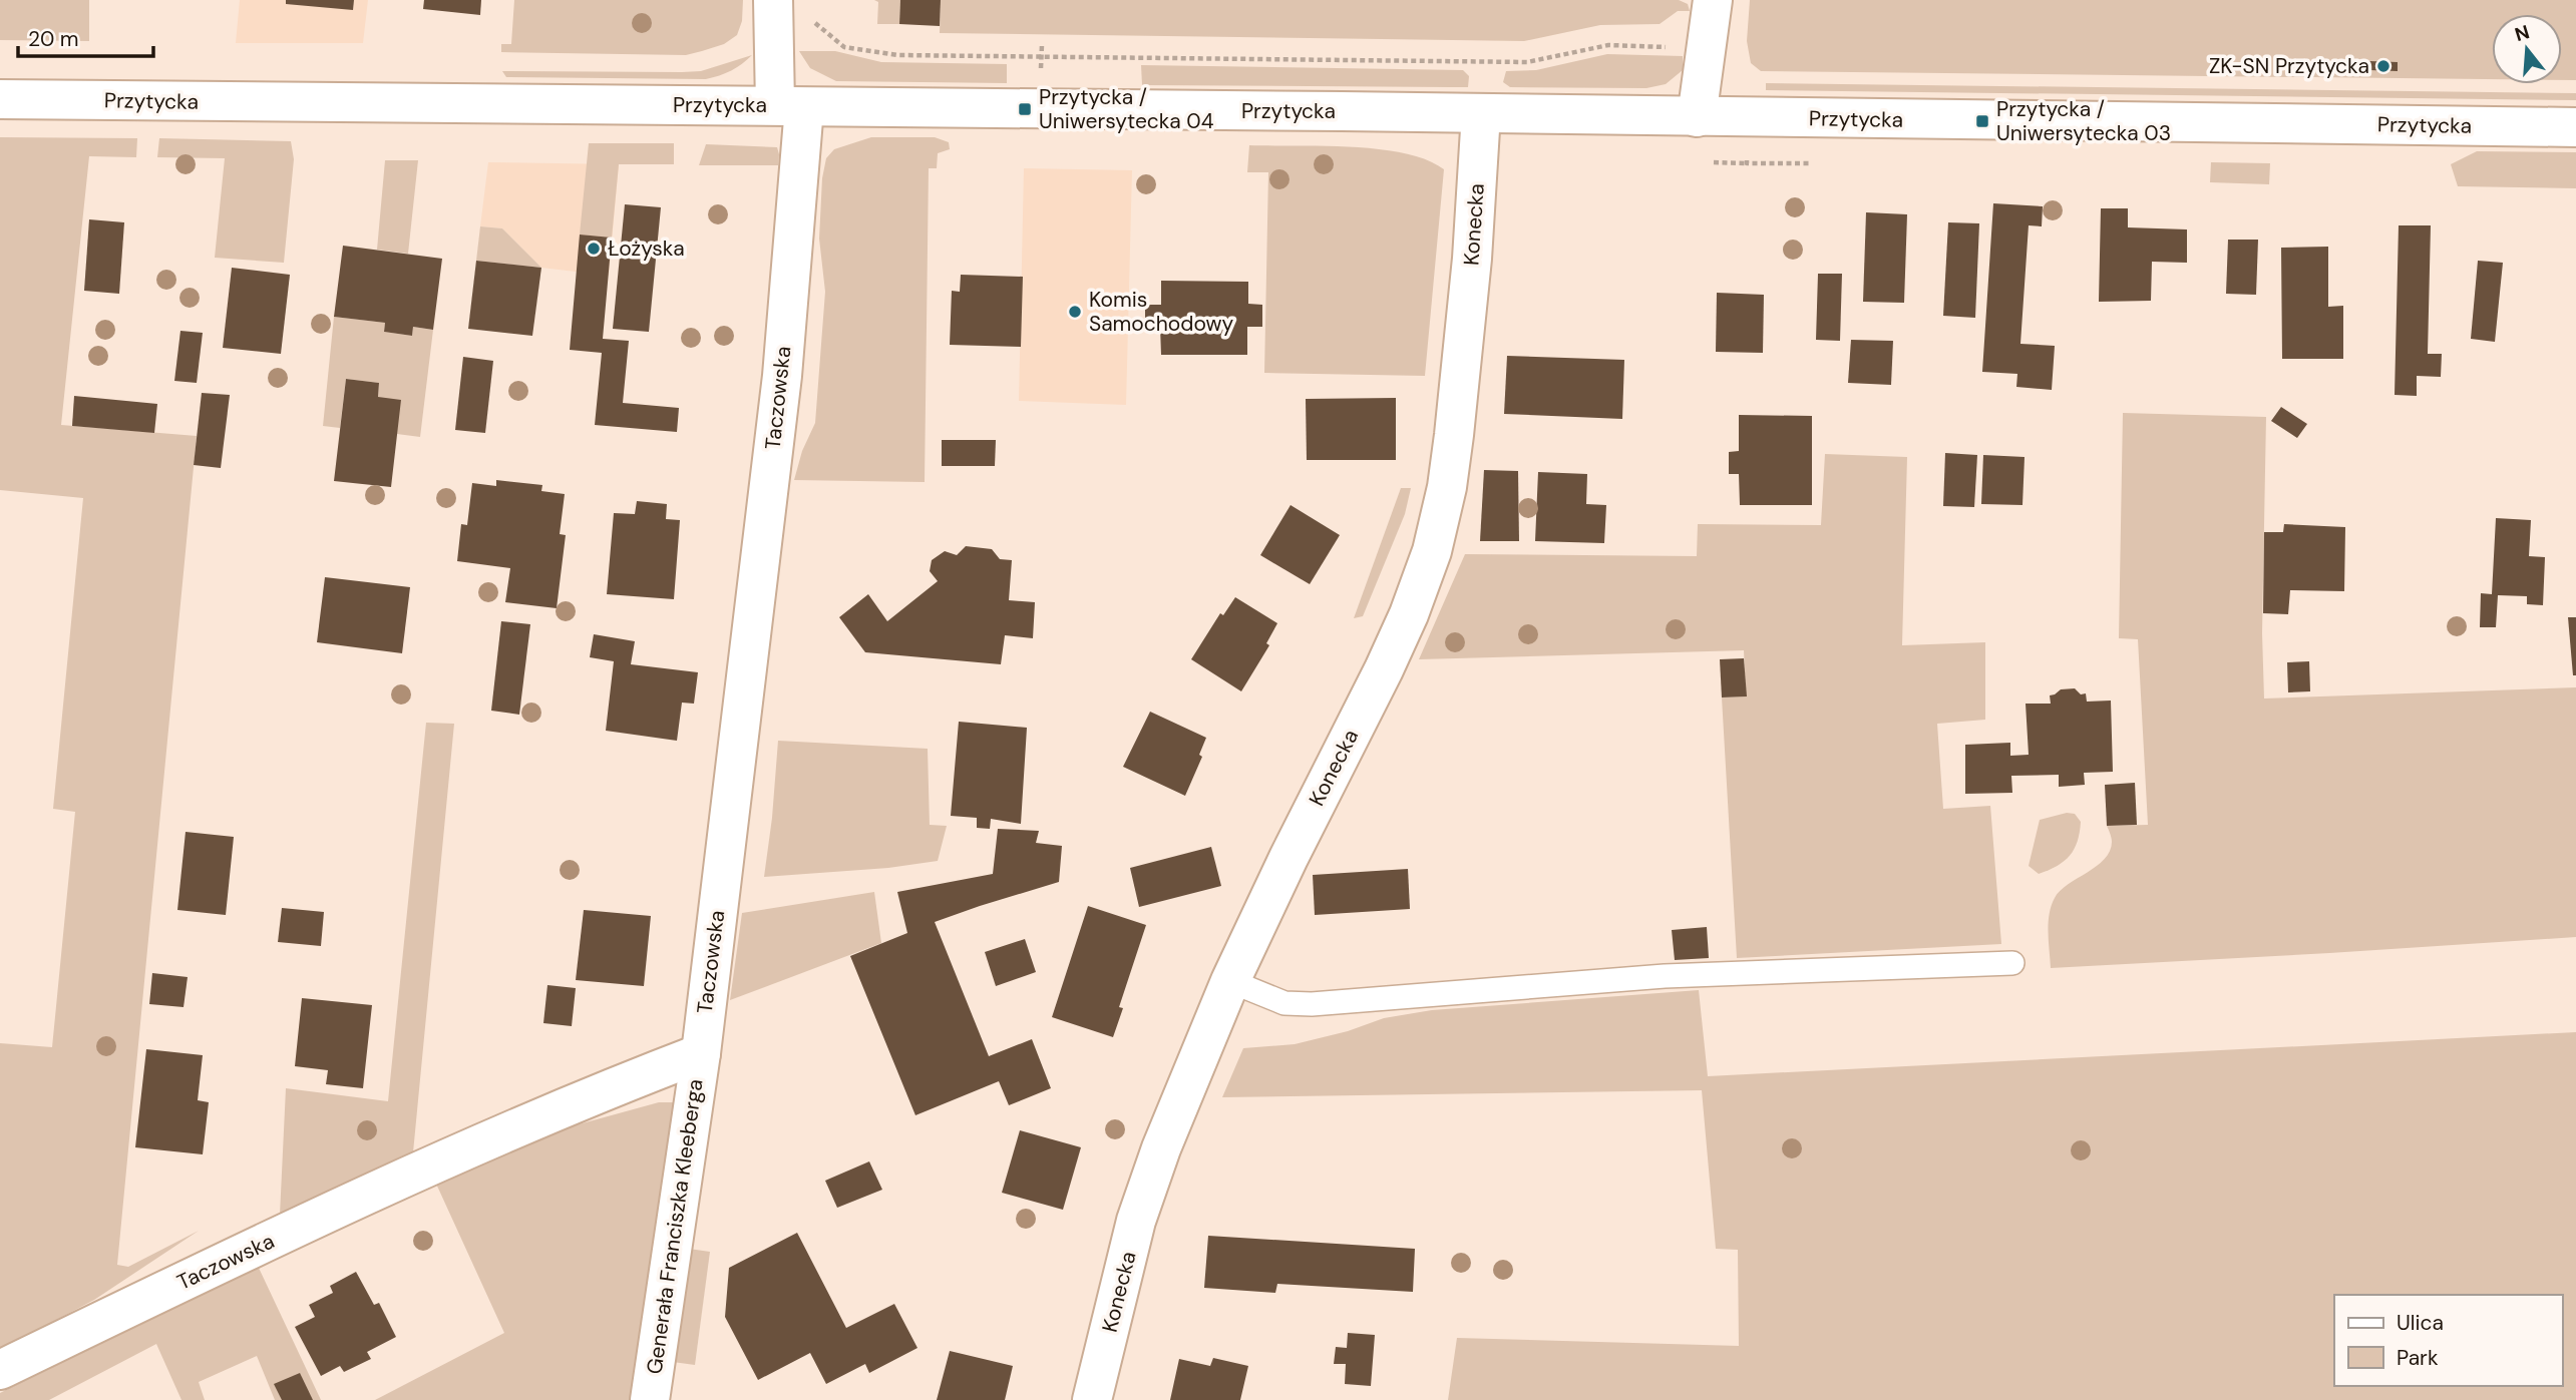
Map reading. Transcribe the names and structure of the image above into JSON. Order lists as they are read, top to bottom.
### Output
{
  "streets": {
    "street": [
      "Przytycka",
      "Konecka",
      "Taczowska",
      "Generała Franciszka Kleeberga"
    ]
  },
  "crossings": [
    ["Przytycka", "Konecka"],
    ["Przytycka", "Taczowska"],
    ["Taczowska", "Generała Franciszka Kleeberga"]
  ],
  "places": {
    "other": ["ZK-SN Przytycka", "Łożyska", "Komis Samochodowy"],
    "transit": ["Przytycka / Uniwersytecka 04", "Przytycka / Uniwersytecka 03"]
  },
  "legend": ["Ulica", "Park"],
  "scale_bar": "20 m",
  "north": "top"
}
